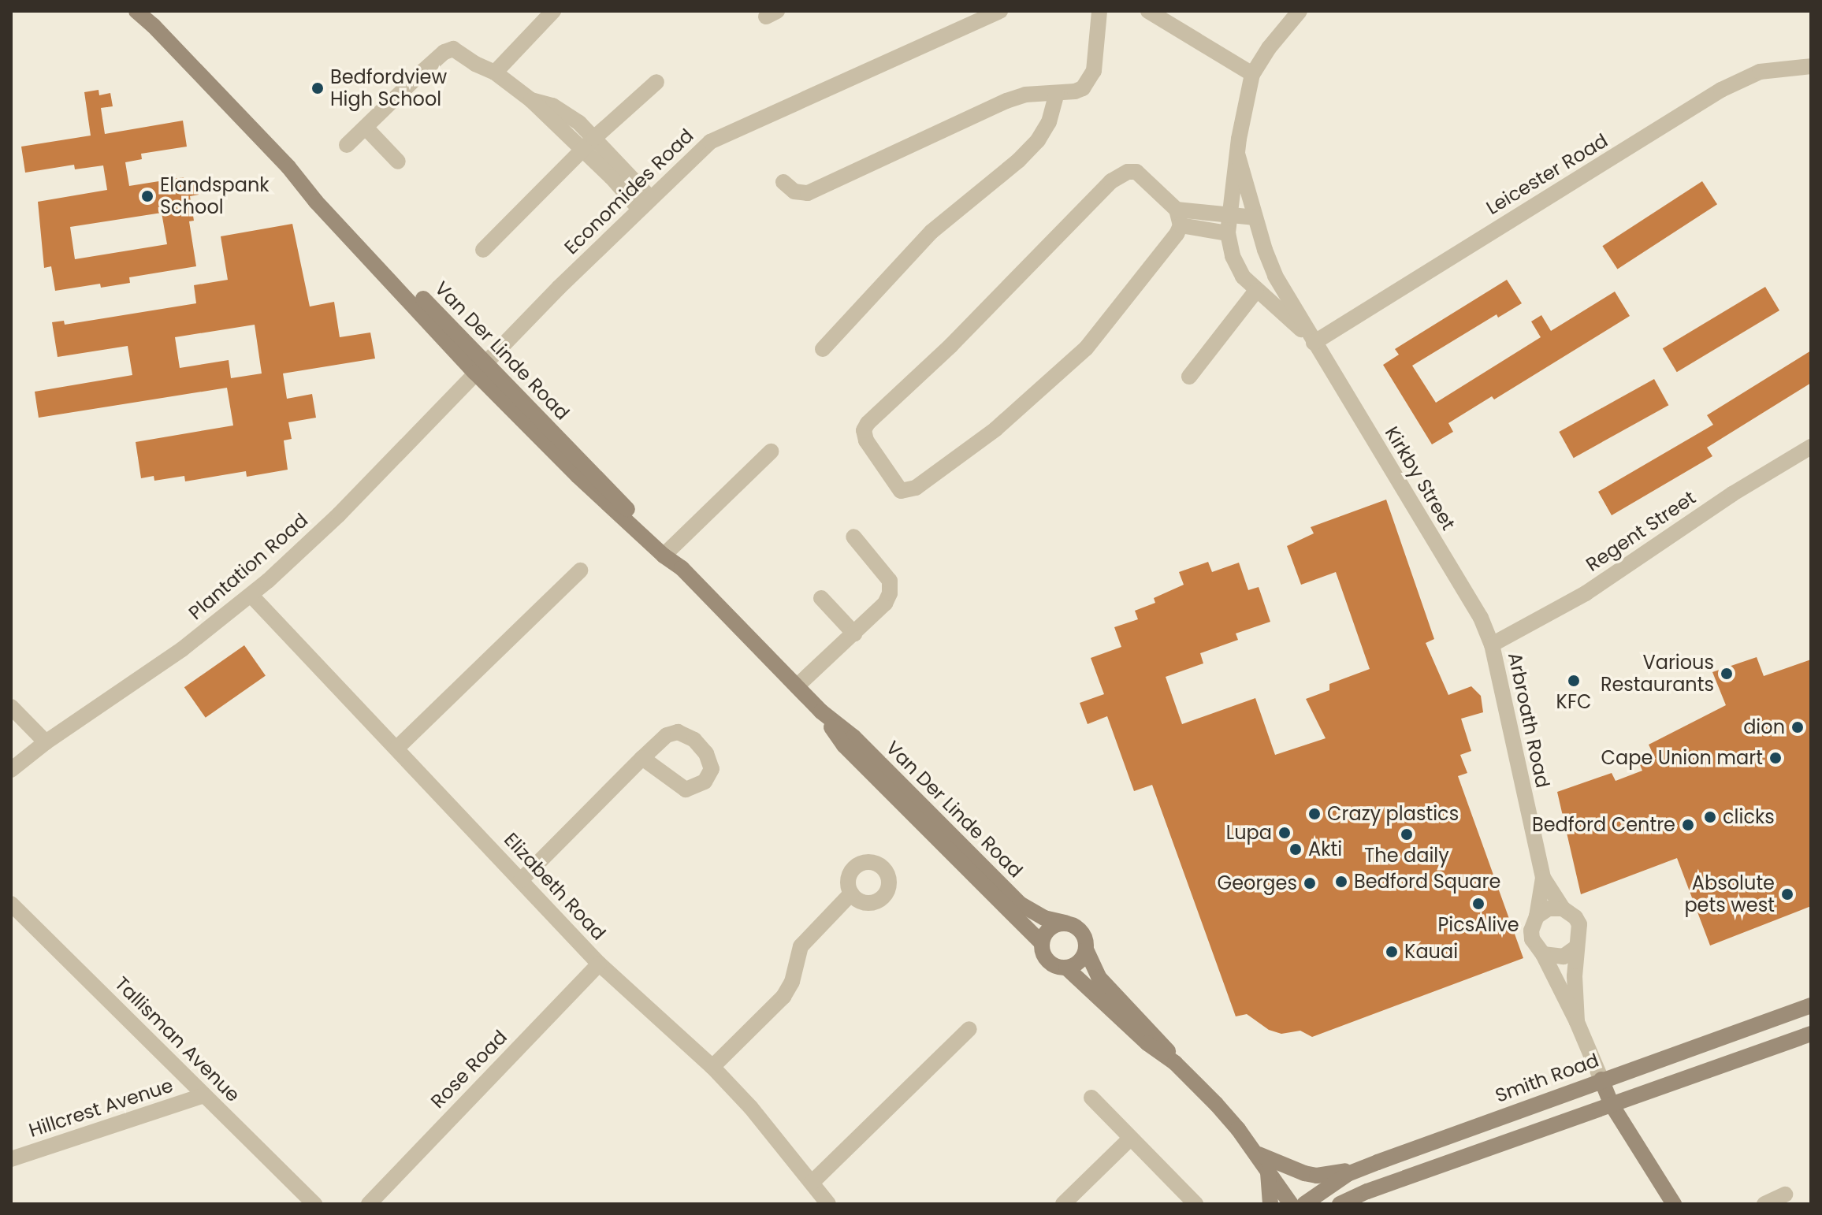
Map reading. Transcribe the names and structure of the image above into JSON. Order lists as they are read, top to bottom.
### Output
{
  "streets": {
    "main road": ["Van Der Linde Road", "Smith Road"],
    "street": [
      "Leicester Road",
      "Economides Road",
      "Kirkby Street",
      "Regent Street",
      "Plantation Road",
      "Arbroath Road",
      "Elizabeth Road",
      "Tallisman Avenue",
      "Rose Road",
      "Hillcrest Avenue"
    ]
  },
  "crossings": [
    ["Leicester Road", "Kirkby Street"],
    ["Economides Road", "Van Der Linde Road"],
    ["Economides Road", "Plantation Road"],
    ["Van Der Linde Road", "Plantation Road"],
    ["Kirkby Street", "Regent Street"],
    ["Kirkby Street", "Arbroath Road"],
    ["Regent Street", "Arbroath Road"],
    ["Plantation Road", "Elizabeth Road"],
    ["Elizabeth Road", "Rose Road"],
    ["Tallisman Avenue", "Hillcrest Avenue"]
  ],
  "places": [
    "Bedfordview High School",
    "Elandspank School",
    "Various Restaurants",
    "KFC",
    "dion",
    "Cape Union mart",
    "Crazy plastics",
    "clicks",
    "Bedford Centre",
    "Lupa",
    "The daily",
    "Akti",
    "Bedford Square",
    "Georges",
    "Absolute pets west",
    "PicsAlive",
    "Kauai"
  ]
}
